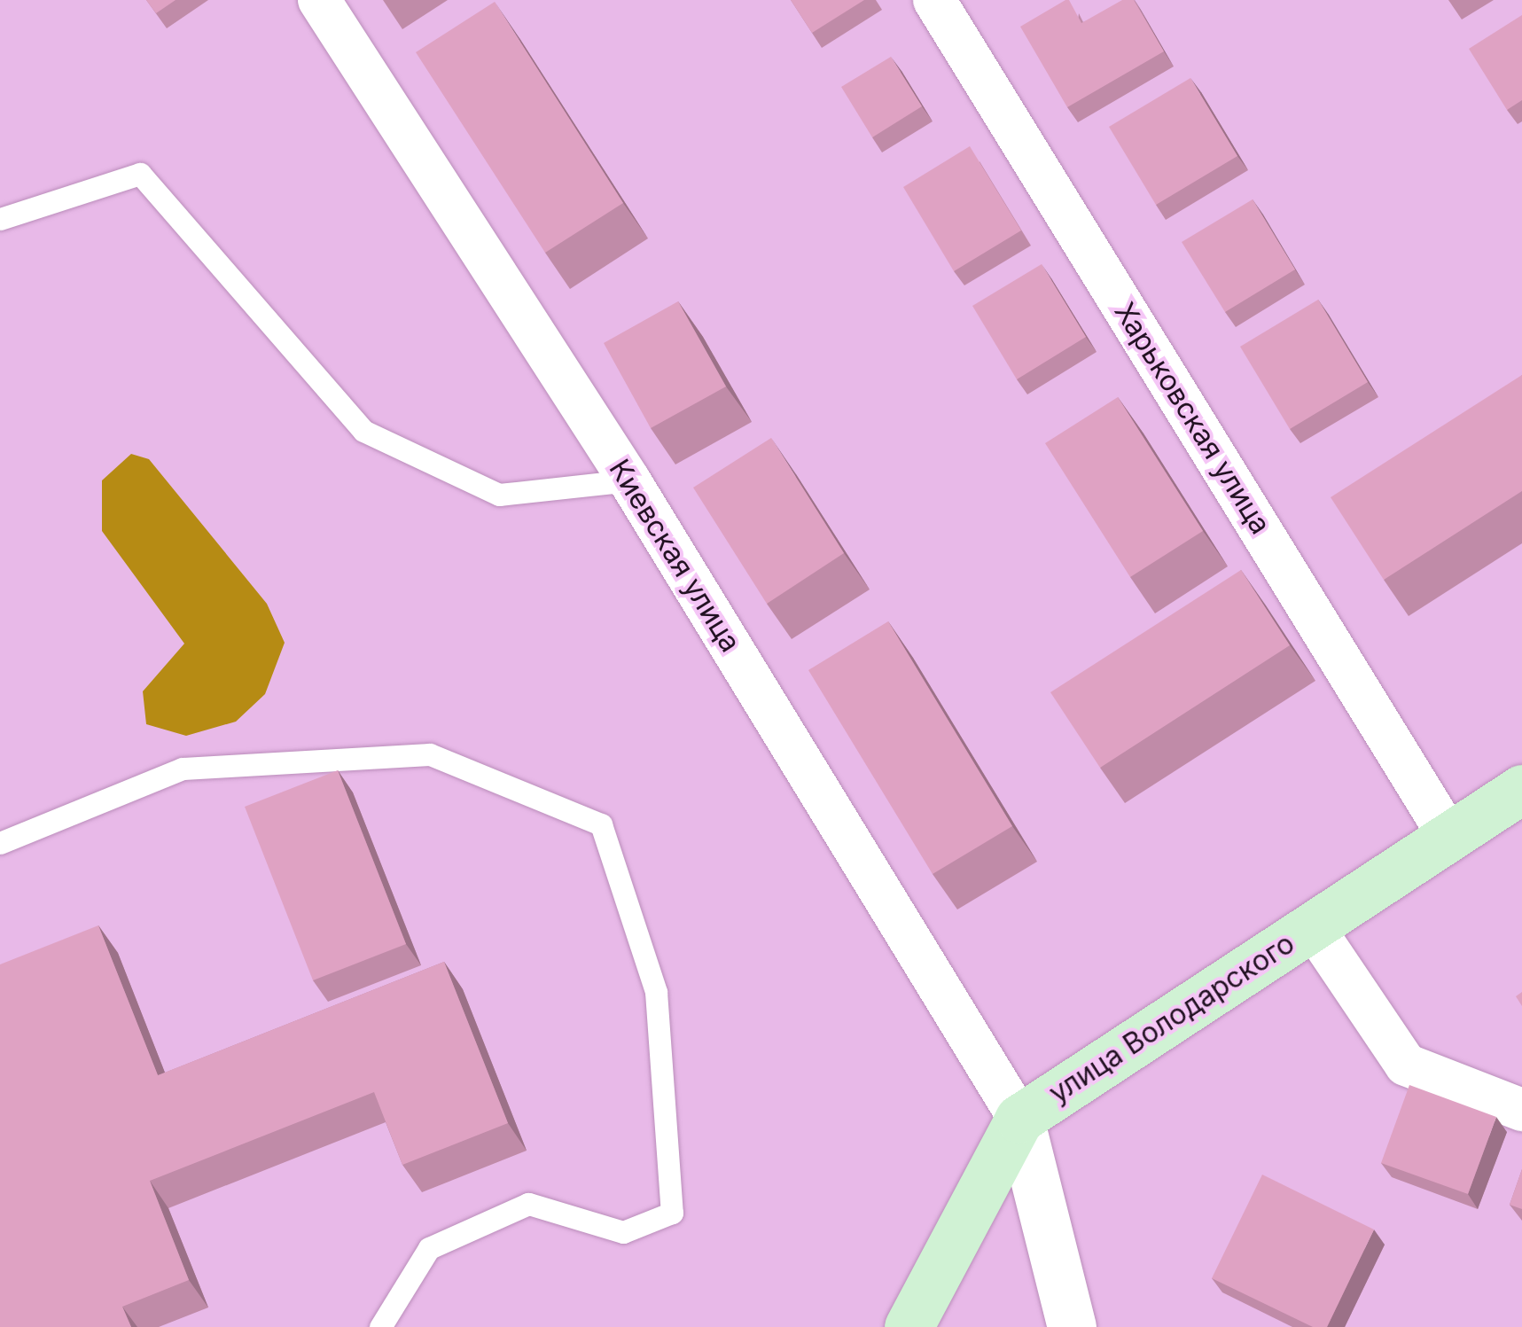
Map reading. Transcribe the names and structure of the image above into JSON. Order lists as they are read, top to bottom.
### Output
{
  "streets": {
    "main road": ["улица Володарского"],
    "street": ["Харьковская улица", "Киевская улица"]
  },
  "crossings": [
    ["Харьковская улица", "улица Володарского"],
    ["Киевская улица", "улица Володарского"]
  ]
}
